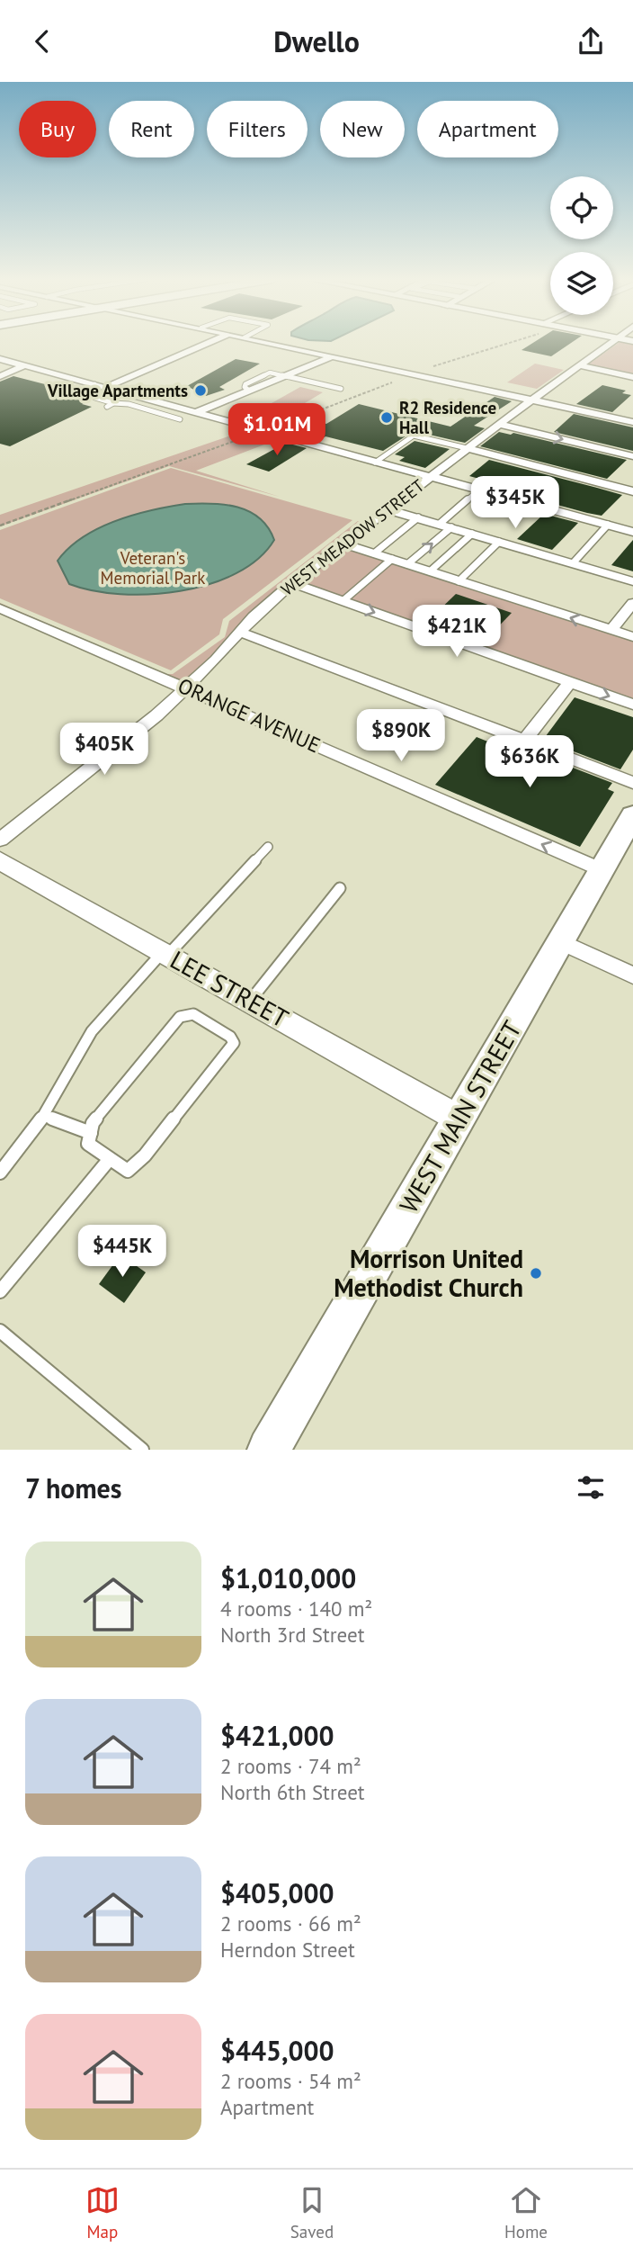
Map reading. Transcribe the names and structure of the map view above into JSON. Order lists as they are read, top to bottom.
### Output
{
  "streets": {
    "main road": ["WEST MAIN STREET"],
    "street": ["WEST MEADOW STREET", "ORANGE AVENUE", "LEE STREET"]
  },
  "crossings": [
    ["WEST MEADOW STREET", "ORANGE AVENUE"],
    ["ORANGE AVENUE", "WEST MAIN STREET"],
    ["LEE STREET", "WEST MAIN STREET"]
  ],
  "parks": ["Veteran's Memorial Park"],
  "places": ["Village Apartments", "R2 Residence Hall", "Morrison United Methodist Church"],
  "page": {
    "header": "Dwello",
    "chip": [
      "Buy",
      "Rent",
      "Filters",
      "New",
      "Apartment"
    ],
    "price": [
      "$1.01M",
      "$345K",
      "$421K",
      "$890K",
      "$405K",
      "$636K",
      "$445K"
    ],
    "heading": "7 homes",
    "list": [
      {
        "name": "$1,010,000",
        "note": "4 rooms · 140 m² · North 3rd Street"
      },
      {
        "name": "$421,000",
        "note": "2 rooms · 74 m² · North 6th Street"
      },
      {
        "name": "$405,000",
        "note": "2 rooms · 66 m² · Herndon Street"
      },
      {
        "name": "$445,000",
        "note": "2 rooms · 54 m² · Apartment"
      }
    ],
    "tabs": ["Map", "Saved", "Home"]
  }
}
